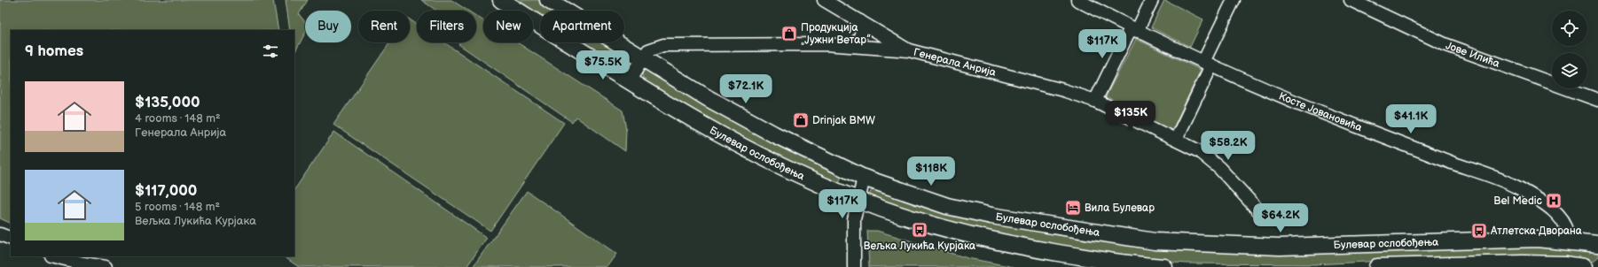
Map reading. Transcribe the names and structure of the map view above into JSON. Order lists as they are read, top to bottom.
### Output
{
  "streets": {
    "main road": ["Булевар ослобођења"],
    "street": ["Јове Илића", "Генерала Анрија", "Косте Јовановића"]
  },
  "crossings": [
    ["Генерала Анрија", "Булевар ослобођења"],
    ["Косте Јовановића", "Булевар ослобођења"]
  ],
  "places": {
    "shop": ["Продукција „Јужни Ветар”", "Drinjak BMW"],
    "hospital": ["Bel Medic"],
    "hotel": ["Вила Булевар"],
    "bus stop": ["Вељка Лукића Курјака", "Атлетска Дворана"]
  },
  "page": {
    "chip": [
      "Buy",
      "Rent",
      "Filters",
      "New",
      "Apartment"
    ],
    "price": [
      "$117K",
      "$75.5K",
      "$72.1K",
      "$135K",
      "$41.1K",
      "$58.2K",
      "$118K",
      "$117K",
      "$64.2K"
    ],
    "heading": "9 homes",
    "list": [
      {
        "name": "$135,000",
        "note": "4 rooms · 148 m² · Генерала Анрија"
      },
      {
        "name": "$117,000",
        "note": "5 rooms · 148 m² · Вељка Лукића Курјака"
      }
    ]
  }
}
